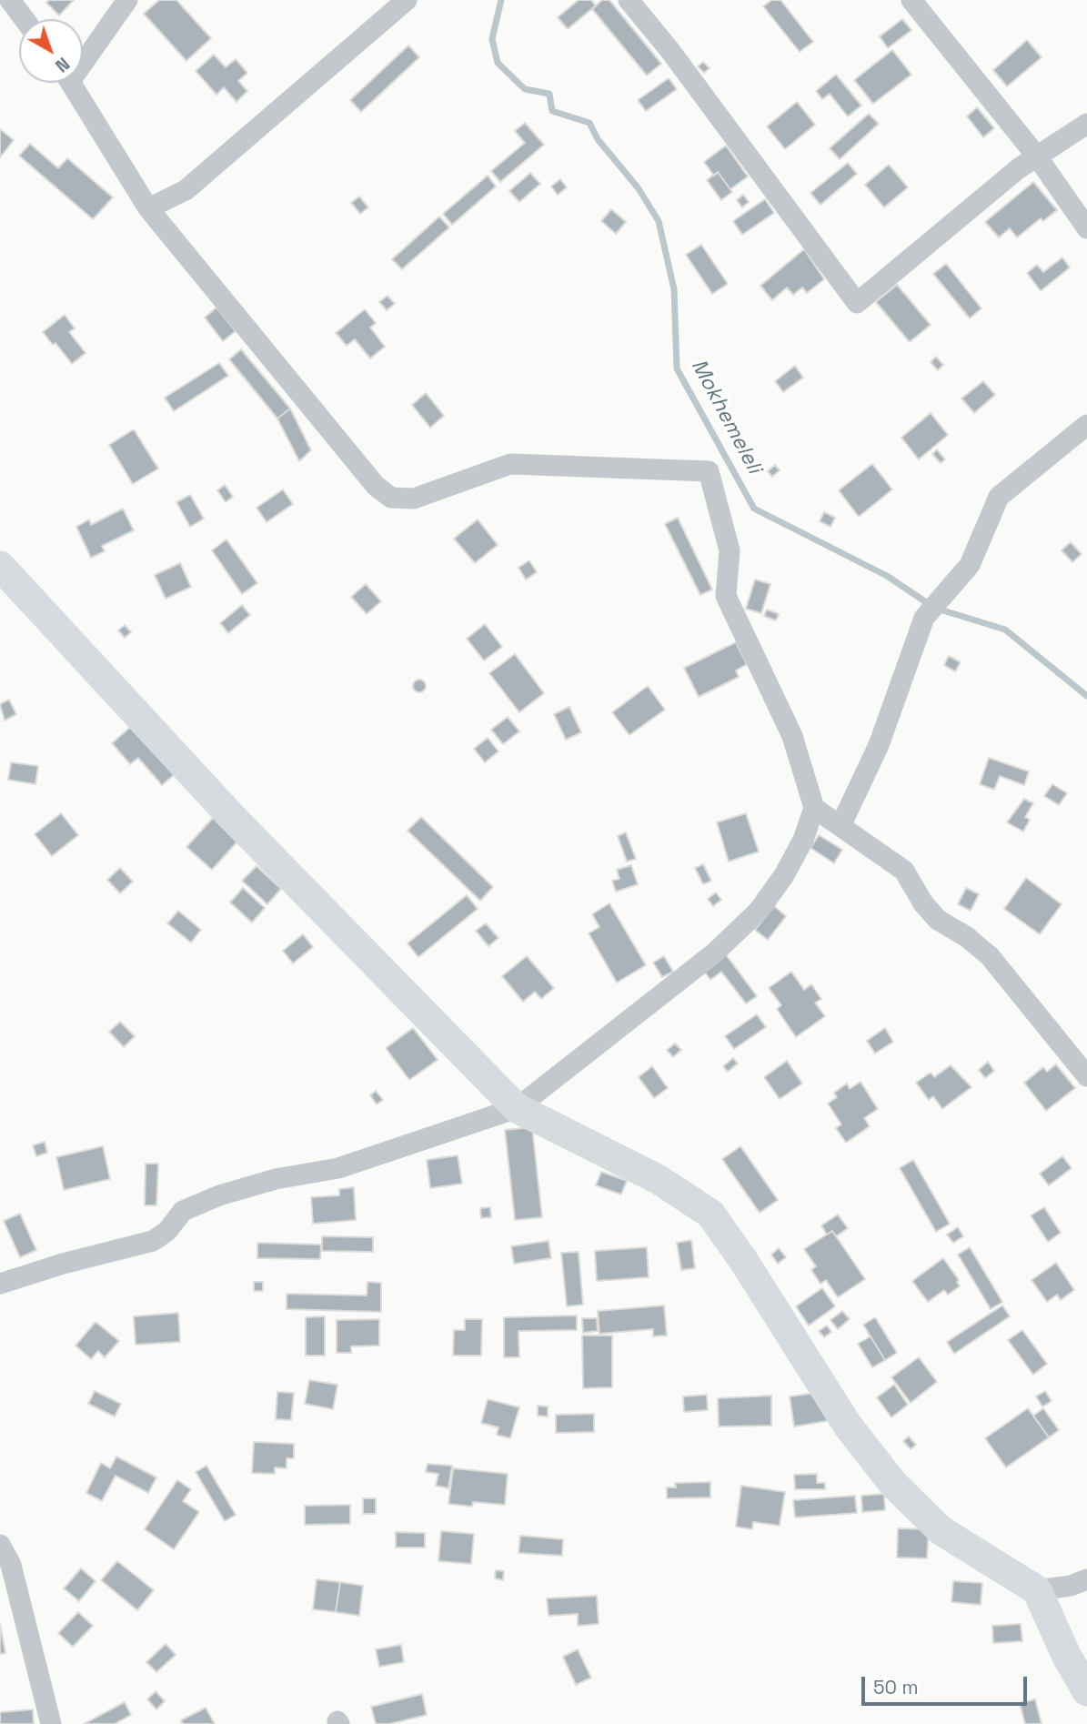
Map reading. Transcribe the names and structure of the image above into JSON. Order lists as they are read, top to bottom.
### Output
{
  "water": ["Mokhemeleli"],
  "scale_bar": "50 m",
  "north": "bottom right"
}
